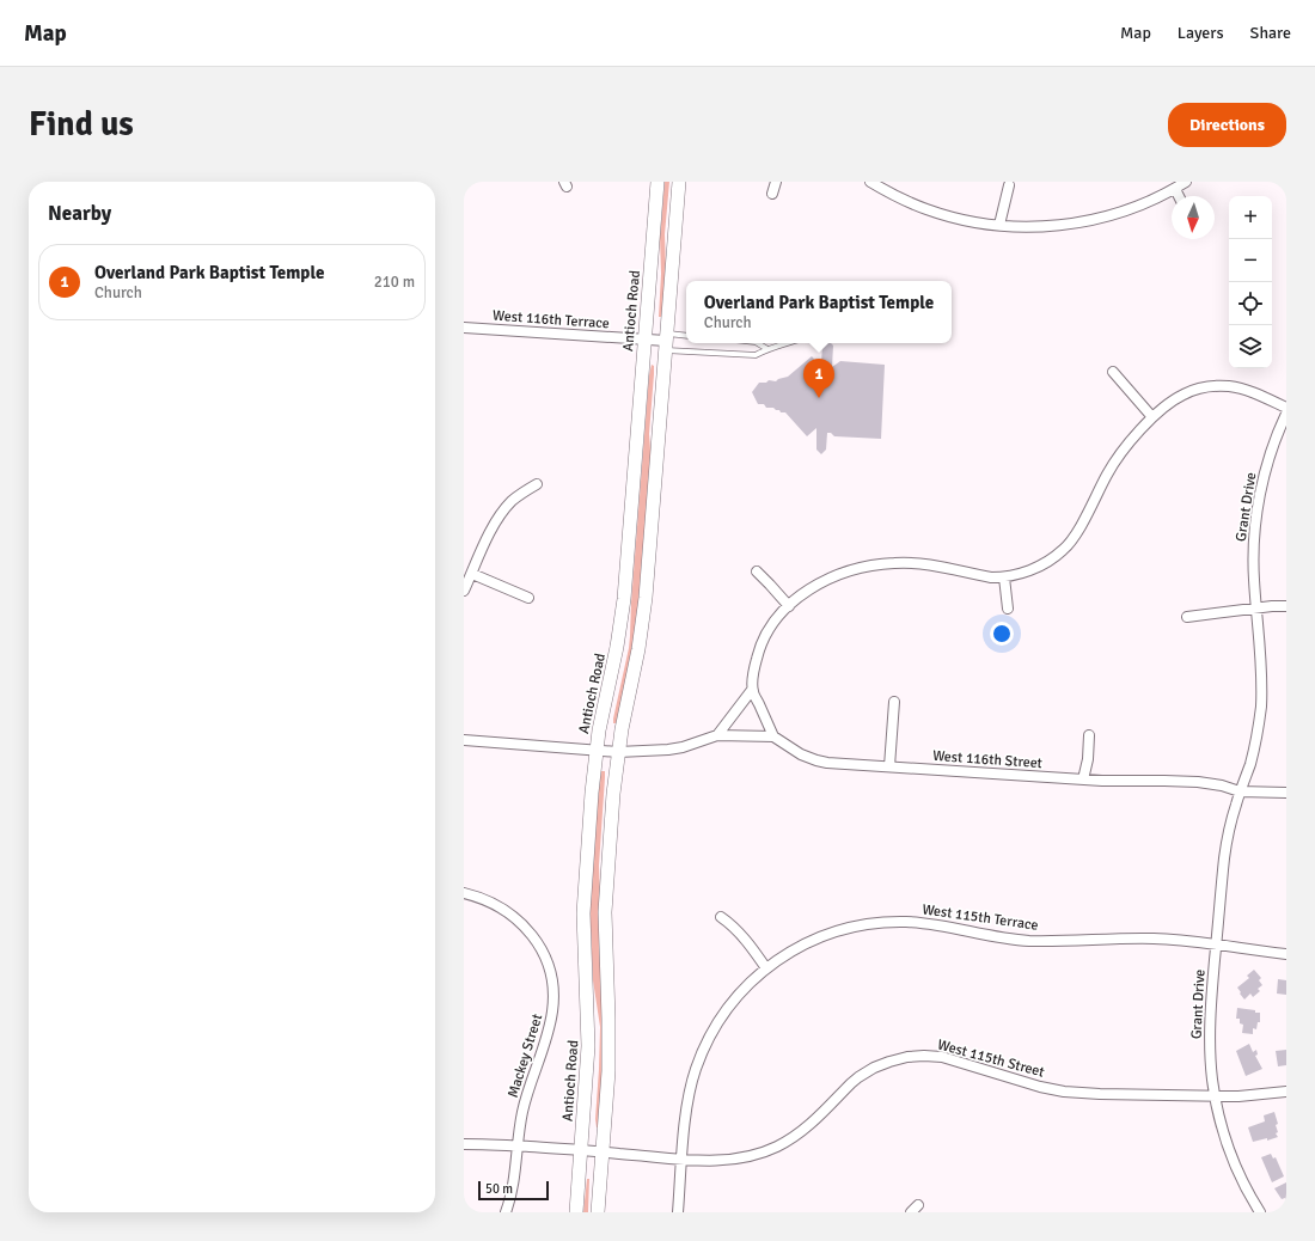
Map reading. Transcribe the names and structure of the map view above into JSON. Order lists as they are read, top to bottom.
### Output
{
  "streets": {
    "main road": ["Antioch Road"],
    "street": [
      "West 116th Terrace",
      "Grant Drive",
      "West 116th Street",
      "West 115th Terrace",
      "Mackey Street",
      "West 115th Street"
    ]
  },
  "crossings": [
    ["Antioch Road", "West 116th Terrace"],
    ["Antioch Road", "West 115th Street"],
    ["Grant Drive", "West 116th Street"],
    ["Grant Drive", "West 115th Terrace"],
    ["Grant Drive", "West 115th Street"],
    ["West 115th Terrace", "West 115th Street"],
    ["Mackey Street", "West 115th Street"]
  ],
  "scale_bar": "50 m",
  "north": "bottom",
  "page": {
    "header": "Map",
    "nav": ["Map", "Layers", "Share"],
    "buttons": "Directions",
    "title": "Find us",
    "heading": "Nearby",
    "map_buttons": ["+", "−"],
    "list": [
      {
        "mark": "1",
        "name": "Overland Park Baptist Temple",
        "note": "Church",
        "value": "210 m"
      }
    ],
    "popup": ["Overland Park Baptist Temple", "Church"],
    "pins": "1",
    "scale": "50 m"
  }
}
